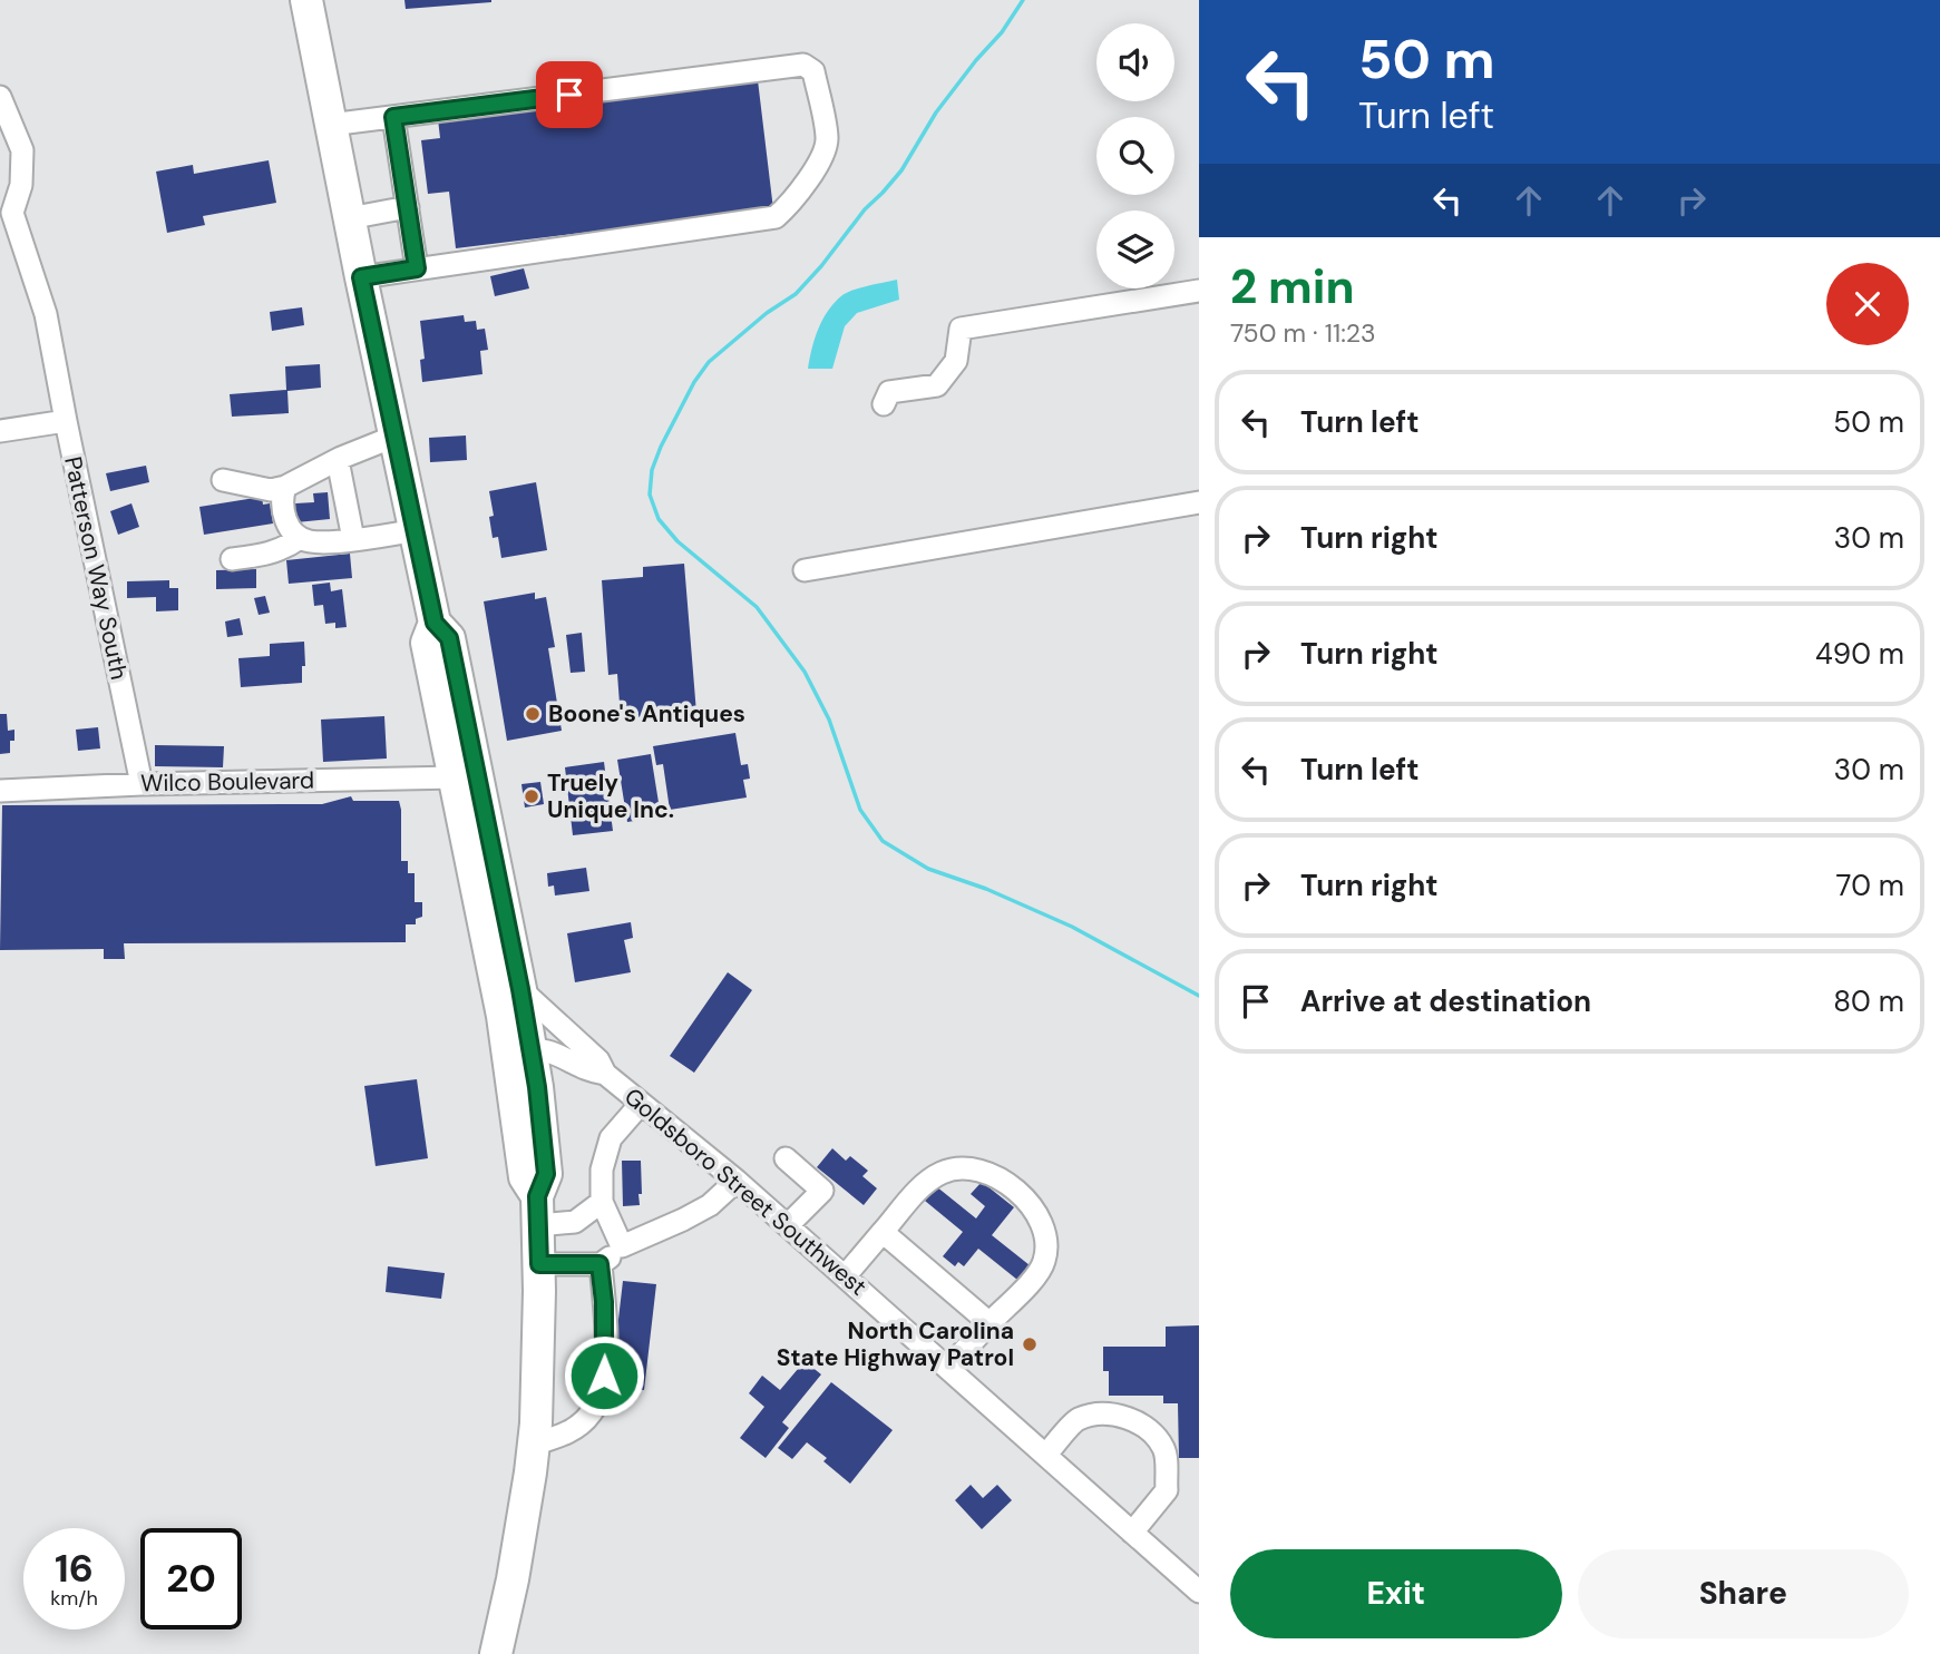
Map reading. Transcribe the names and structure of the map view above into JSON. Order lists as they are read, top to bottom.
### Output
{
  "streets": {
    "street": ["Patterson Way South", "Wilco Boulevard", "Goldsboro Street Southwest"]
  },
  "crossings": [
    ["Patterson Way South", "Wilco Boulevard"]
  ],
  "places": ["Boone's Antiques", "Truely Unique Inc.", "North Carolina State Highway Patrol"],
  "page": {
    "turn": ["50 m", "Turn left"],
    "heading": ["2 min", "750 m · 11:23"],
    "list": [
      {
        "name": "Turn left",
        "value": "50 m"
      },
      {
        "name": "Turn right",
        "value": "30 m"
      },
      {
        "name": "Turn right",
        "value": "490 m"
      },
      {
        "name": "Turn left",
        "value": "30 m"
      },
      {
        "name": "Turn right",
        "value": "70 m"
      },
      {
        "name": "Arrive at destination",
        "value": "80 m"
      }
    ],
    "speed": "16 km/h",
    "limit": "20",
    "buttons": ["Exit", "Share"]
  }
}
